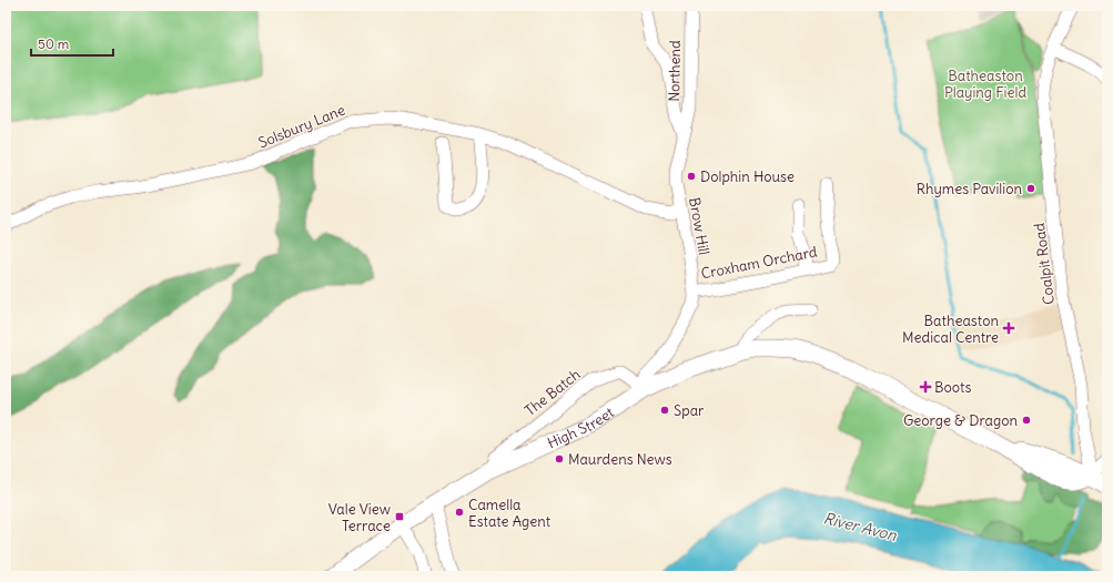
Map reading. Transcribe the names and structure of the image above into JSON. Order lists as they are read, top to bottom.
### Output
{
  "streets": {
    "street": [
      "Northend",
      "Solsbury Lane",
      "Brow Hill",
      "Croxham Orchard",
      "Coalpit Road",
      "The Batch",
      "High Street"
    ]
  },
  "crossings": [
    ["Northend", "Brow Hill"],
    ["Solsbury Lane", "Brow Hill"],
    ["Brow Hill", "Croxham Orchard"],
    ["Coalpit Road", "High Street"],
    ["The Batch", "High Street"]
  ],
  "water": ["River Avon"],
  "parks": ["Batheaston Playing Field"],
  "places": {
    "other": [
      "Dolphin House",
      "Rhymes Pavilion",
      "Spar",
      "George & Dragon",
      "Maurdens News",
      "Camella Estate Agent"
    ],
    "health": ["Batheaston Medical Centre", "Boots"],
    "transit": ["Vale View Terrace"]
  },
  "scale_bar": "50 m"
}
